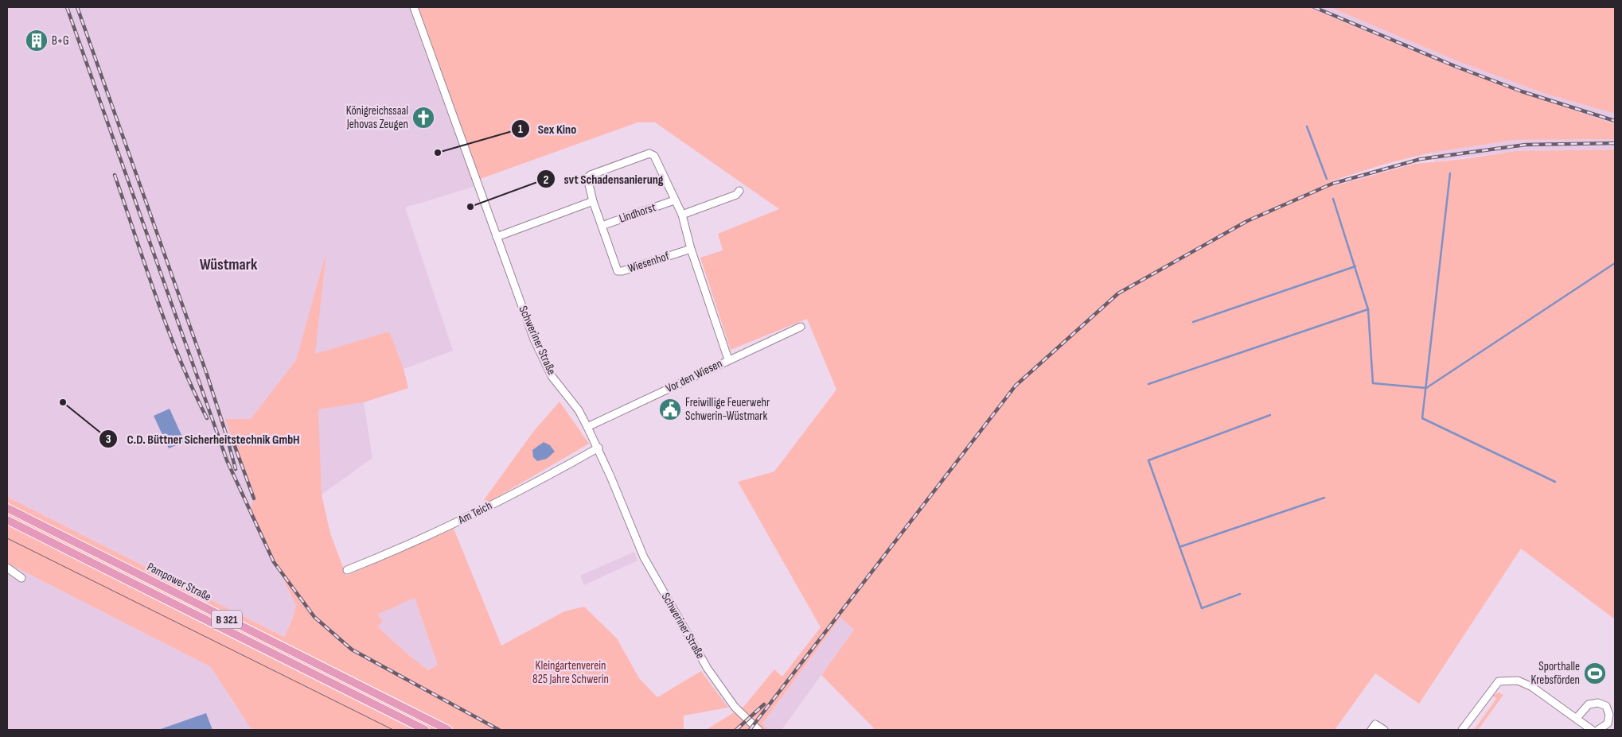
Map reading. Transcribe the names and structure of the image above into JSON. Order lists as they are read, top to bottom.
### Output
{
  "streets": {
    "main road": ["Pampower Straße", "B 321"],
    "street": [
      "Lindhorst",
      "Wiesenhof",
      "Schweriner Straße",
      "Vor den Wiesen",
      "Am Teich"
    ]
  },
  "crossings": [
    ["Lindhorst", "Wiesenhof"],
    ["Schweriner Straße", "Vor den Wiesen"],
    ["Schweriner Straße", "Am Teich"]
  ],
  "districts": ["Wüstmark"],
  "parks": ["Kleingartenverein 825 Jahre Schwerin"],
  "places": {
    "building": ["B+G"],
    "church": ["Königreichssaal Jehovas Zeugen"],
    "other": ["Sex Kino", "svt Schadensanierung", "C.D. Büttner Sicherheitstechnik GmbH"],
    "public building": ["Freiwillige Feuerwehr Schwerin-Wüstmark"],
    "sports": ["Sporthalle Krebsförden"]
  }
}
